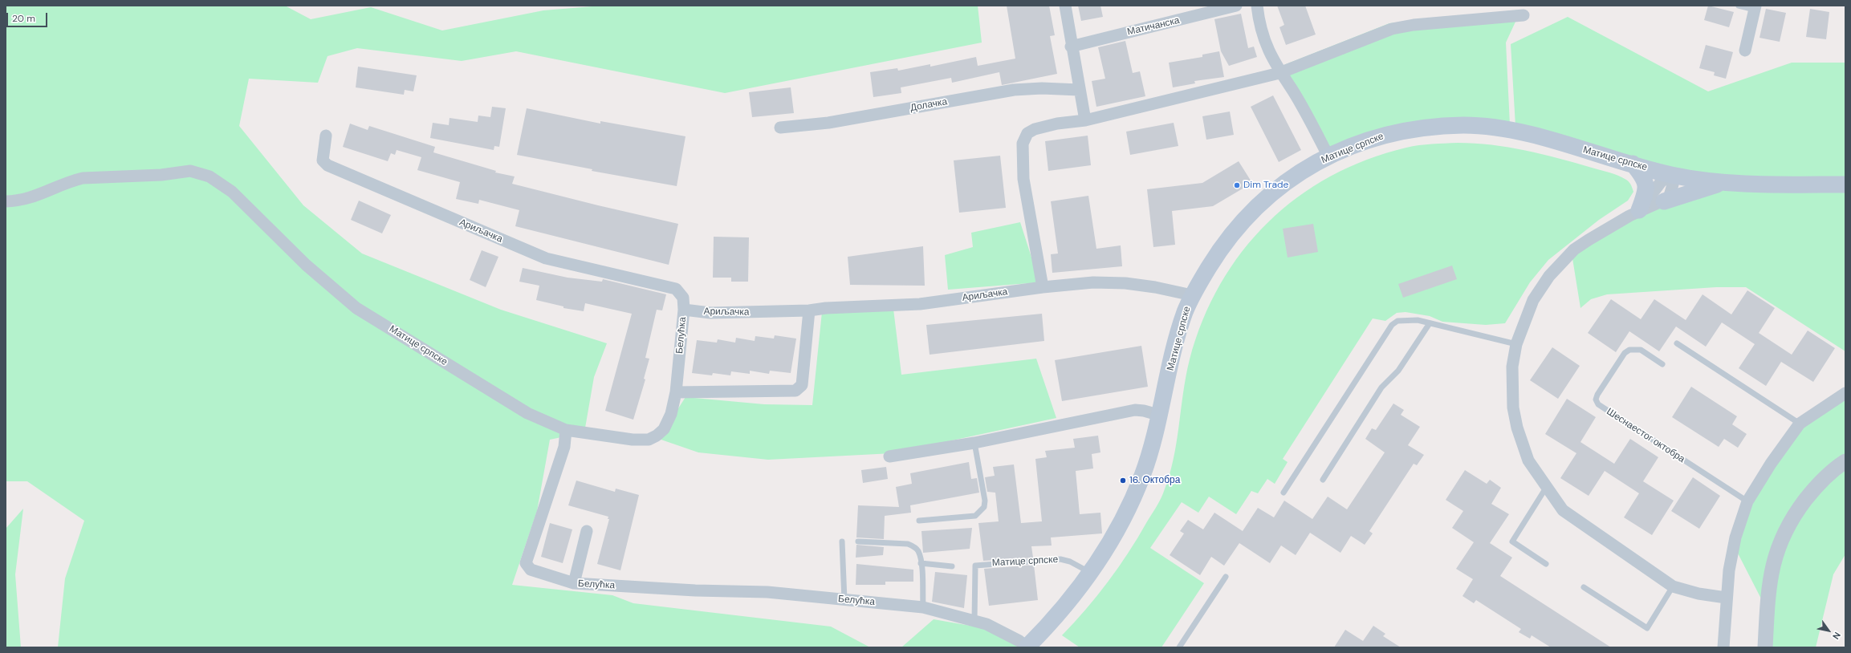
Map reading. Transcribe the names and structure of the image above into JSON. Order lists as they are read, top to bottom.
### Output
{
  "streets": {
    "main road": ["Матице српске"],
    "street": [
      "Матичанска",
      "Долачка",
      "Ариљачка",
      "Белућка"
    ],
    "lane": ["Шеснаестог октобра"]
  },
  "crossings": [
    ["Матице српске", "Ариљачка"],
    ["Матице српске", "Белућка"],
    ["Ариљачка", "Белућка"]
  ],
  "places": ["Dim Trade", "16. Октобра"],
  "scale_bar": "20 m",
  "north": "bottom right"
}
